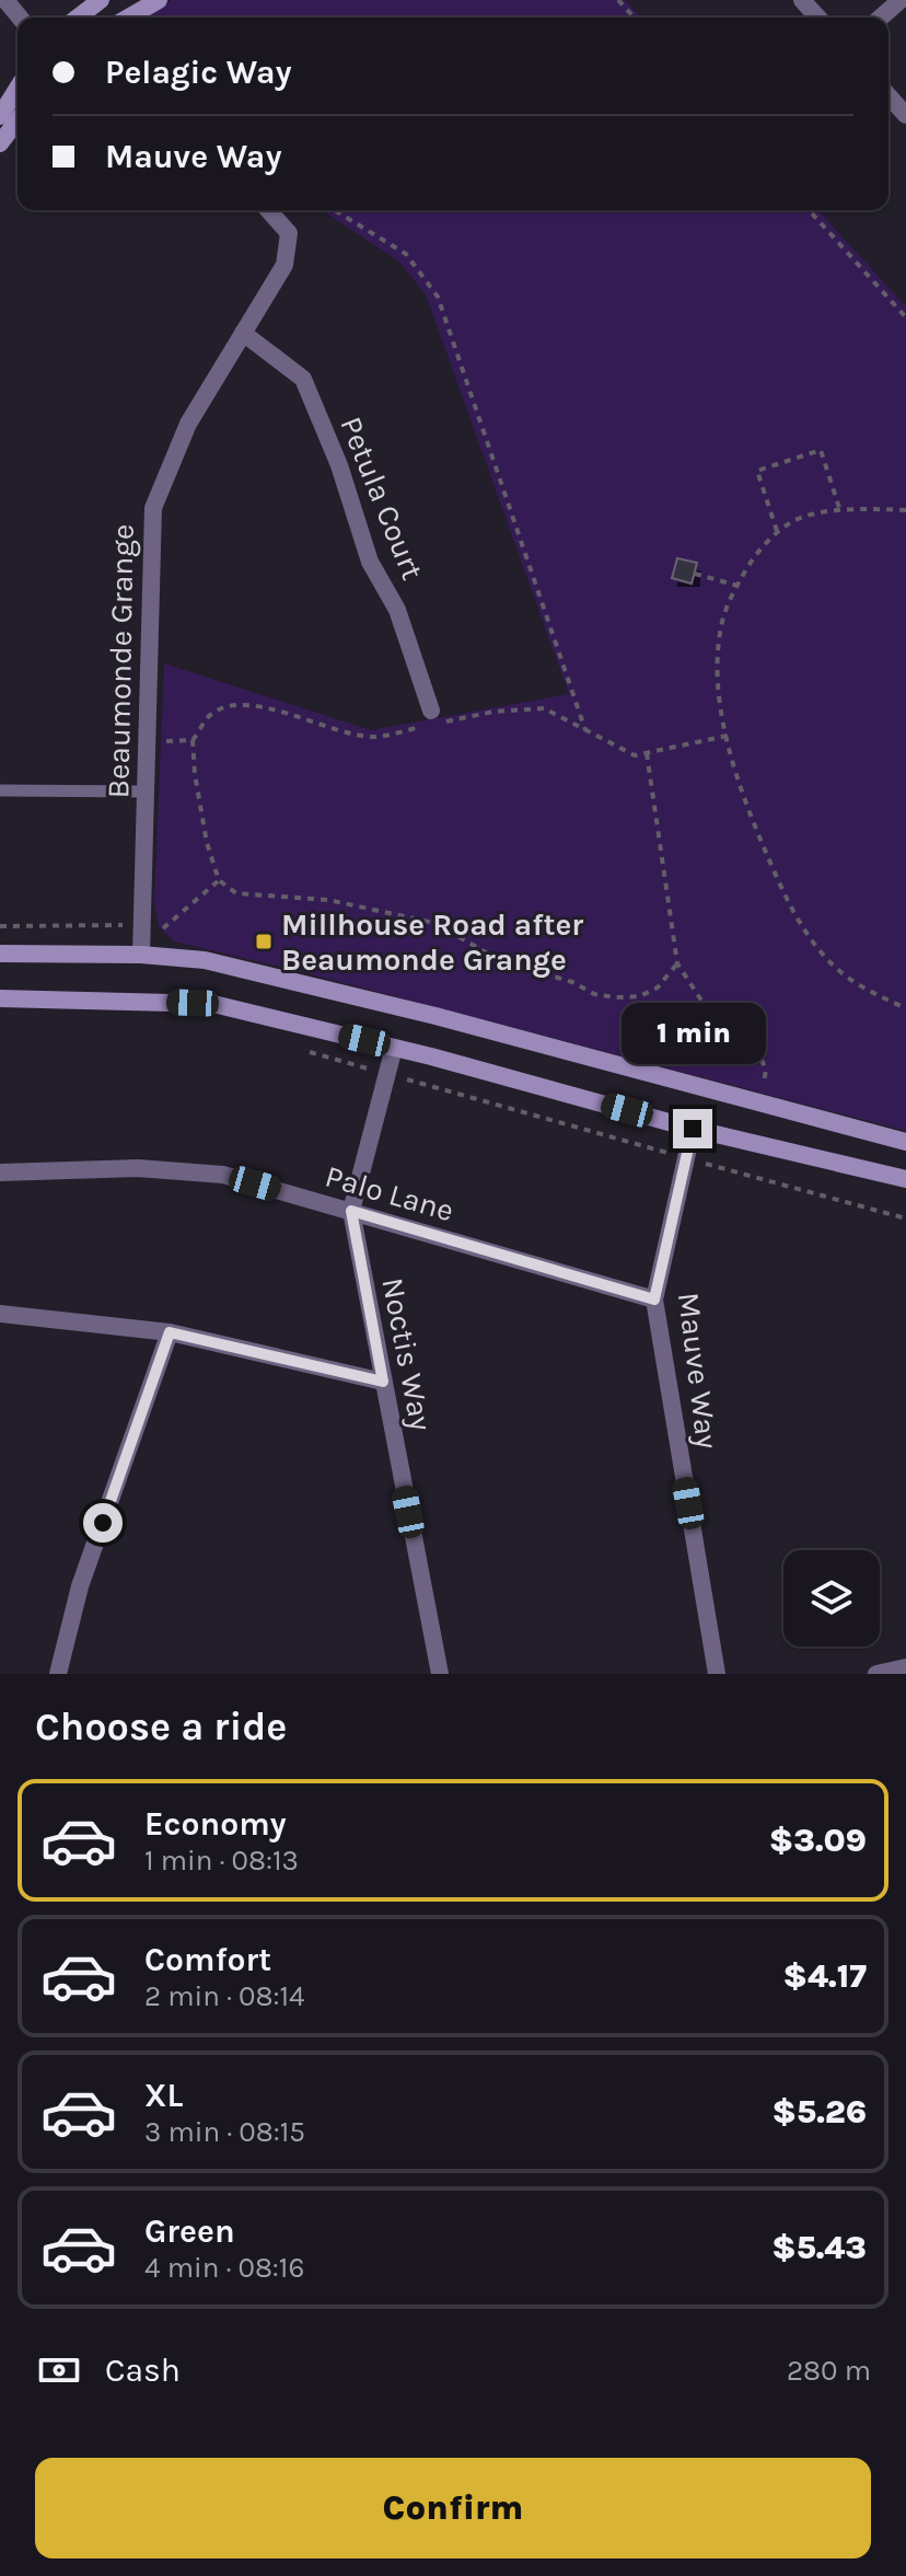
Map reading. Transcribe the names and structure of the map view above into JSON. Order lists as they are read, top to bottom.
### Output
{
  "streets": {
    "street": [
      "Petula Court",
      "Beaumonde Grange",
      "Palo Lane",
      "Noctis Way",
      "Mauve Way"
    ]
  },
  "crossings": [
    ["Petula Court", "Beaumonde Grange"],
    ["Palo Lane", "Noctis Way"],
    ["Palo Lane", "Mauve Way"]
  ],
  "places": {
    "transit": ["Millhouse Road after Beaumonde Grange"]
  },
  "page": {
    "banner": ["Pelagic Way", "Mauve Way"],
    "bubble": "1 min",
    "heading": "Choose a ride",
    "list": [
      {
        "name": "Economy",
        "note": "1 min · 08:13",
        "value": "$3.09"
      },
      {
        "name": "Comfort",
        "note": "2 min · 08:14",
        "value": "$4.17"
      },
      {
        "name": "XL",
        "note": "3 min · 08:15",
        "value": "$5.26"
      },
      {
        "name": "Green",
        "note": "4 min · 08:16",
        "value": "$5.43"
      }
    ],
    "pay": ["Cash", "280 m"],
    "buttons": "Confirm"
  }
}
